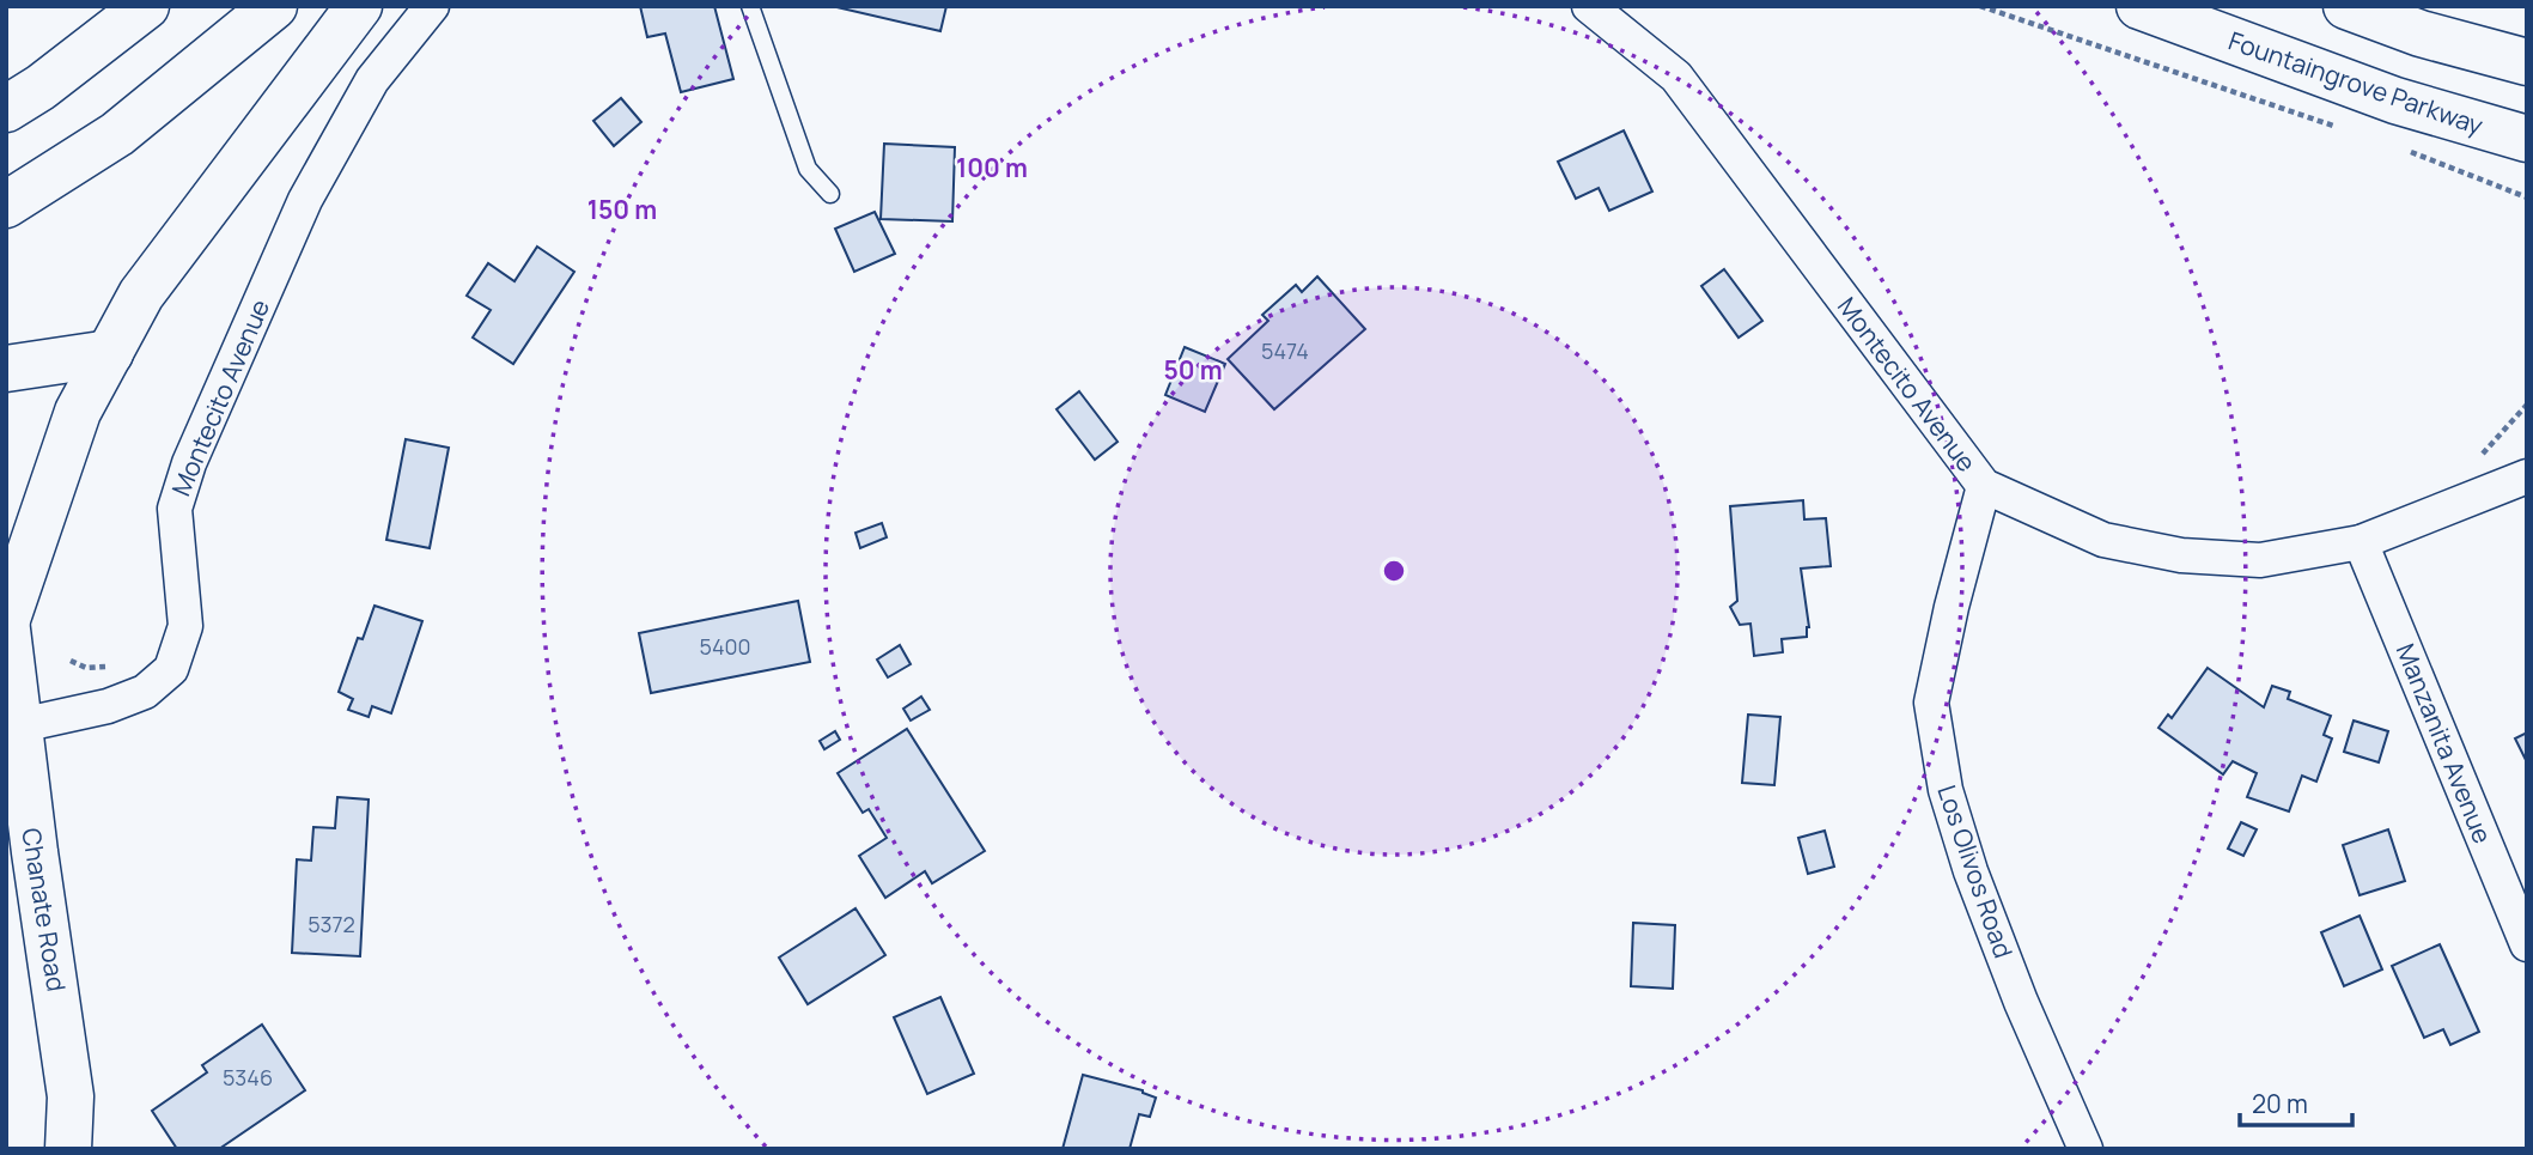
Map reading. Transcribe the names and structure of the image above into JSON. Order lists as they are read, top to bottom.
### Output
{
  "streets": {
    "main road": ["Fountaingrove Parkway", "Chanate Road"],
    "street": ["Montecito Avenue", "Manzanita Avenue", "Los Olivos Road"]
  },
  "crossings": [
    ["Montecito Avenue", "Manzanita Avenue"],
    ["Montecito Avenue", "Los Olivos Road"],
    ["Montecito Avenue", "Chanate Road"]
  ],
  "house_numbers": [
    "5474",
    "5400",
    "5372",
    "5346"
  ],
  "scale_bar": "20 m",
  "rings": ["100 m", "150 m", "50 m"]
}
